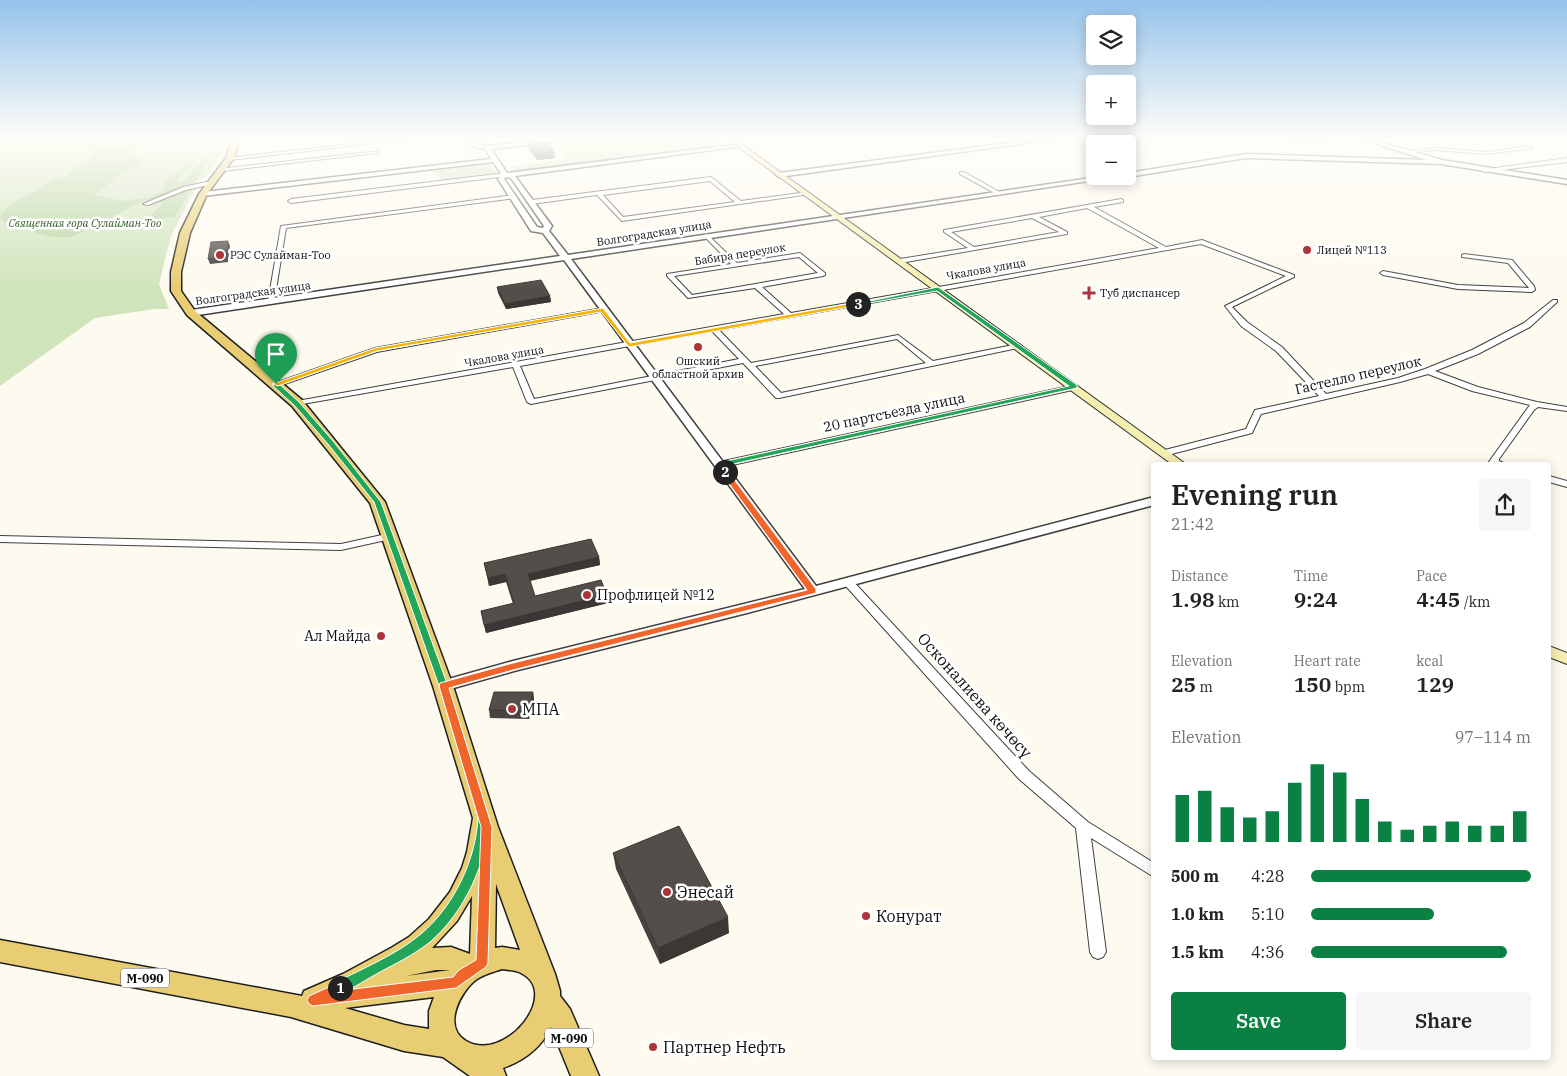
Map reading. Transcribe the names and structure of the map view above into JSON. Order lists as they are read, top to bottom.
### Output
{
  "streets": {
    "main road": ["М-090"],
    "street": [
      "Волгоградская улица",
      "Бабира переулок",
      "Чкалова улица",
      "Гастелло переулок",
      "20 партсъезда улица",
      "Осконалиева көчөсү"
    ]
  },
  "crossings": [
    ["Чкалова улица", "Гастелло переулок"]
  ],
  "parks": ["Священная гора Сулайман-Тоо"],
  "places": {
    "other": [
      "Лицей №113",
      "РЭС Сулайман-Тоо",
      "Ошский областной архив",
      "Профлицей №12",
      "Ал Майда",
      "МПА",
      "Энесай",
      "Конурат",
      "Партнер Нефть"
    ],
    "health": ["Туб диспансер"]
  },
  "page": {
    "map_buttons": ["+", "−"],
    "pins": ["3", "2", "1"],
    "heading": ["Evening run", "21:42"],
    "stats": [
      ["Distance", "1.98 km"],
      ["Time", "9:24"],
      ["Pace", "4:45 /km"],
      ["Elevation", "25 m"],
      ["Heart rate", "150 bpm"],
      ["kcal", "129"]
    ],
    "chart": ["Elevation", "97–114 m"],
    "list": [
      {
        "name": "500 m",
        "note": "4:28"
      },
      {
        "name": "1.0 km",
        "note": "5:10"
      },
      {
        "name": "1.5 km",
        "note": "4:36"
      }
    ],
    "buttons": ["Save", "Share"]
  }
}
